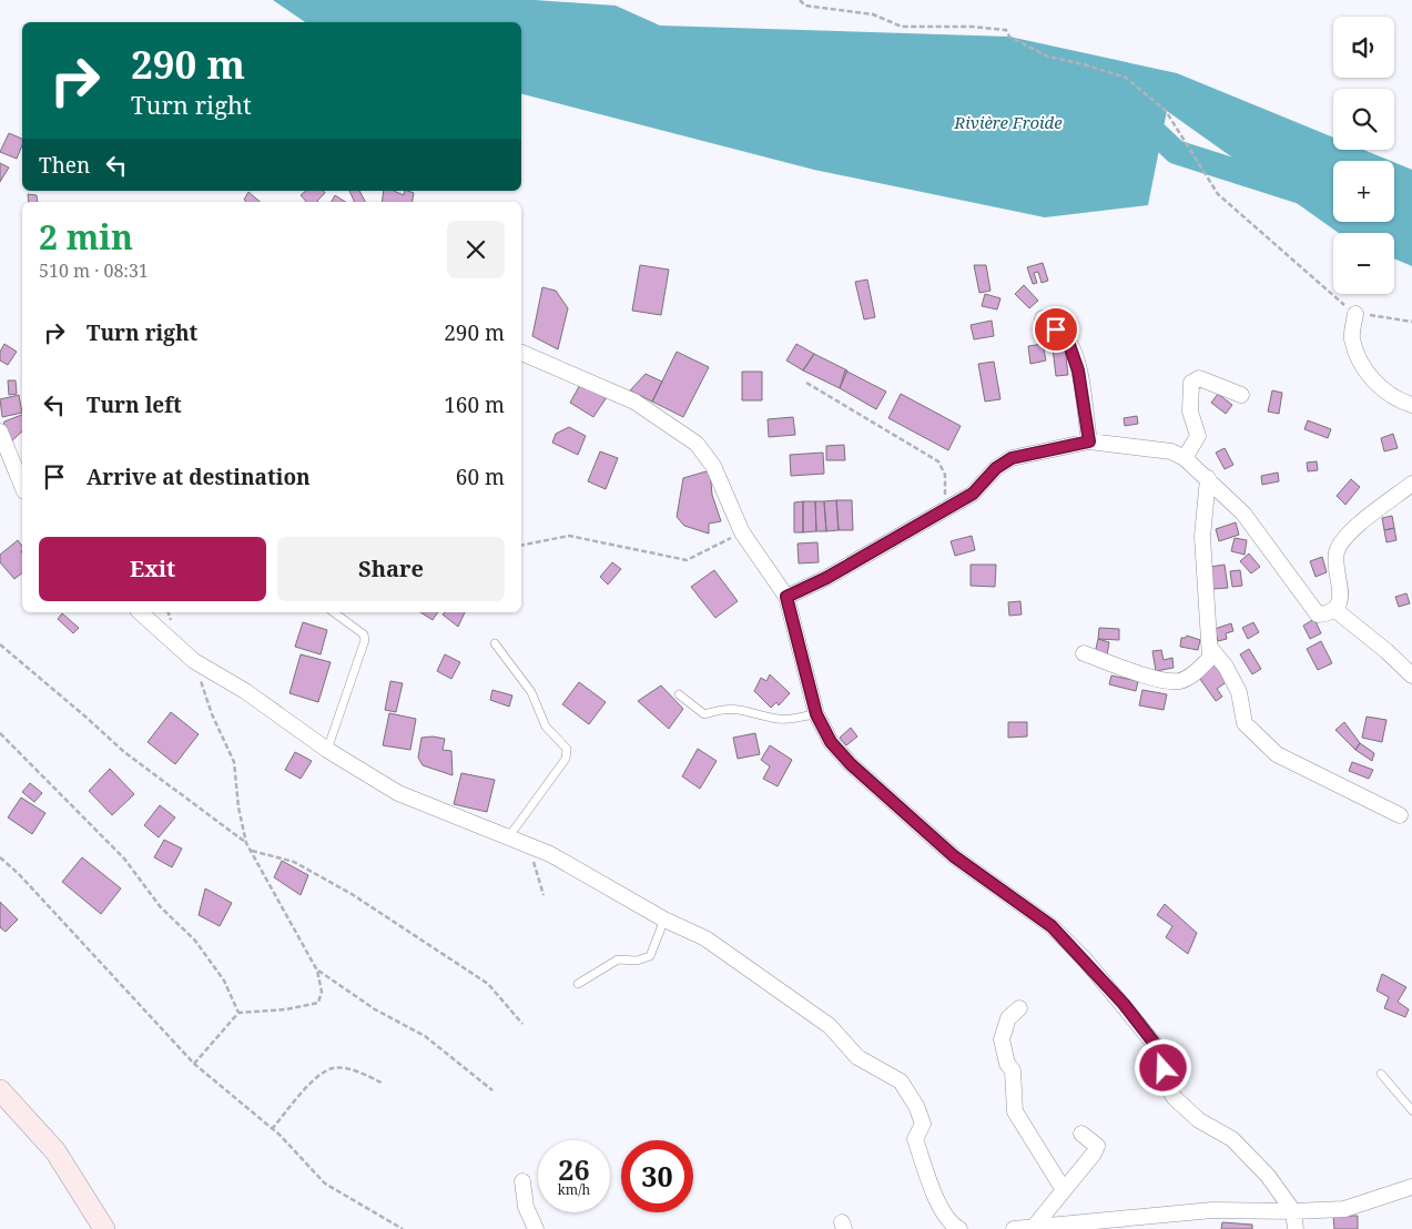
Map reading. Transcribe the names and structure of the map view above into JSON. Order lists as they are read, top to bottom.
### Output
{
  "water": ["Rivière Froide"],
  "page": {
    "map_buttons": ["+", "−"],
    "turn": ["290 m", "Turn right"],
    "then": "Then",
    "heading": ["2 min", "510 m · 08:31"],
    "list": [
      {
        "name": "Turn right",
        "value": "290 m"
      },
      {
        "name": "Turn left",
        "value": "160 m"
      },
      {
        "name": "Arrive at destination",
        "value": "60 m"
      }
    ],
    "buttons": ["Exit", "Share"],
    "speed": "26 km/h",
    "limit": "30"
  }
}
